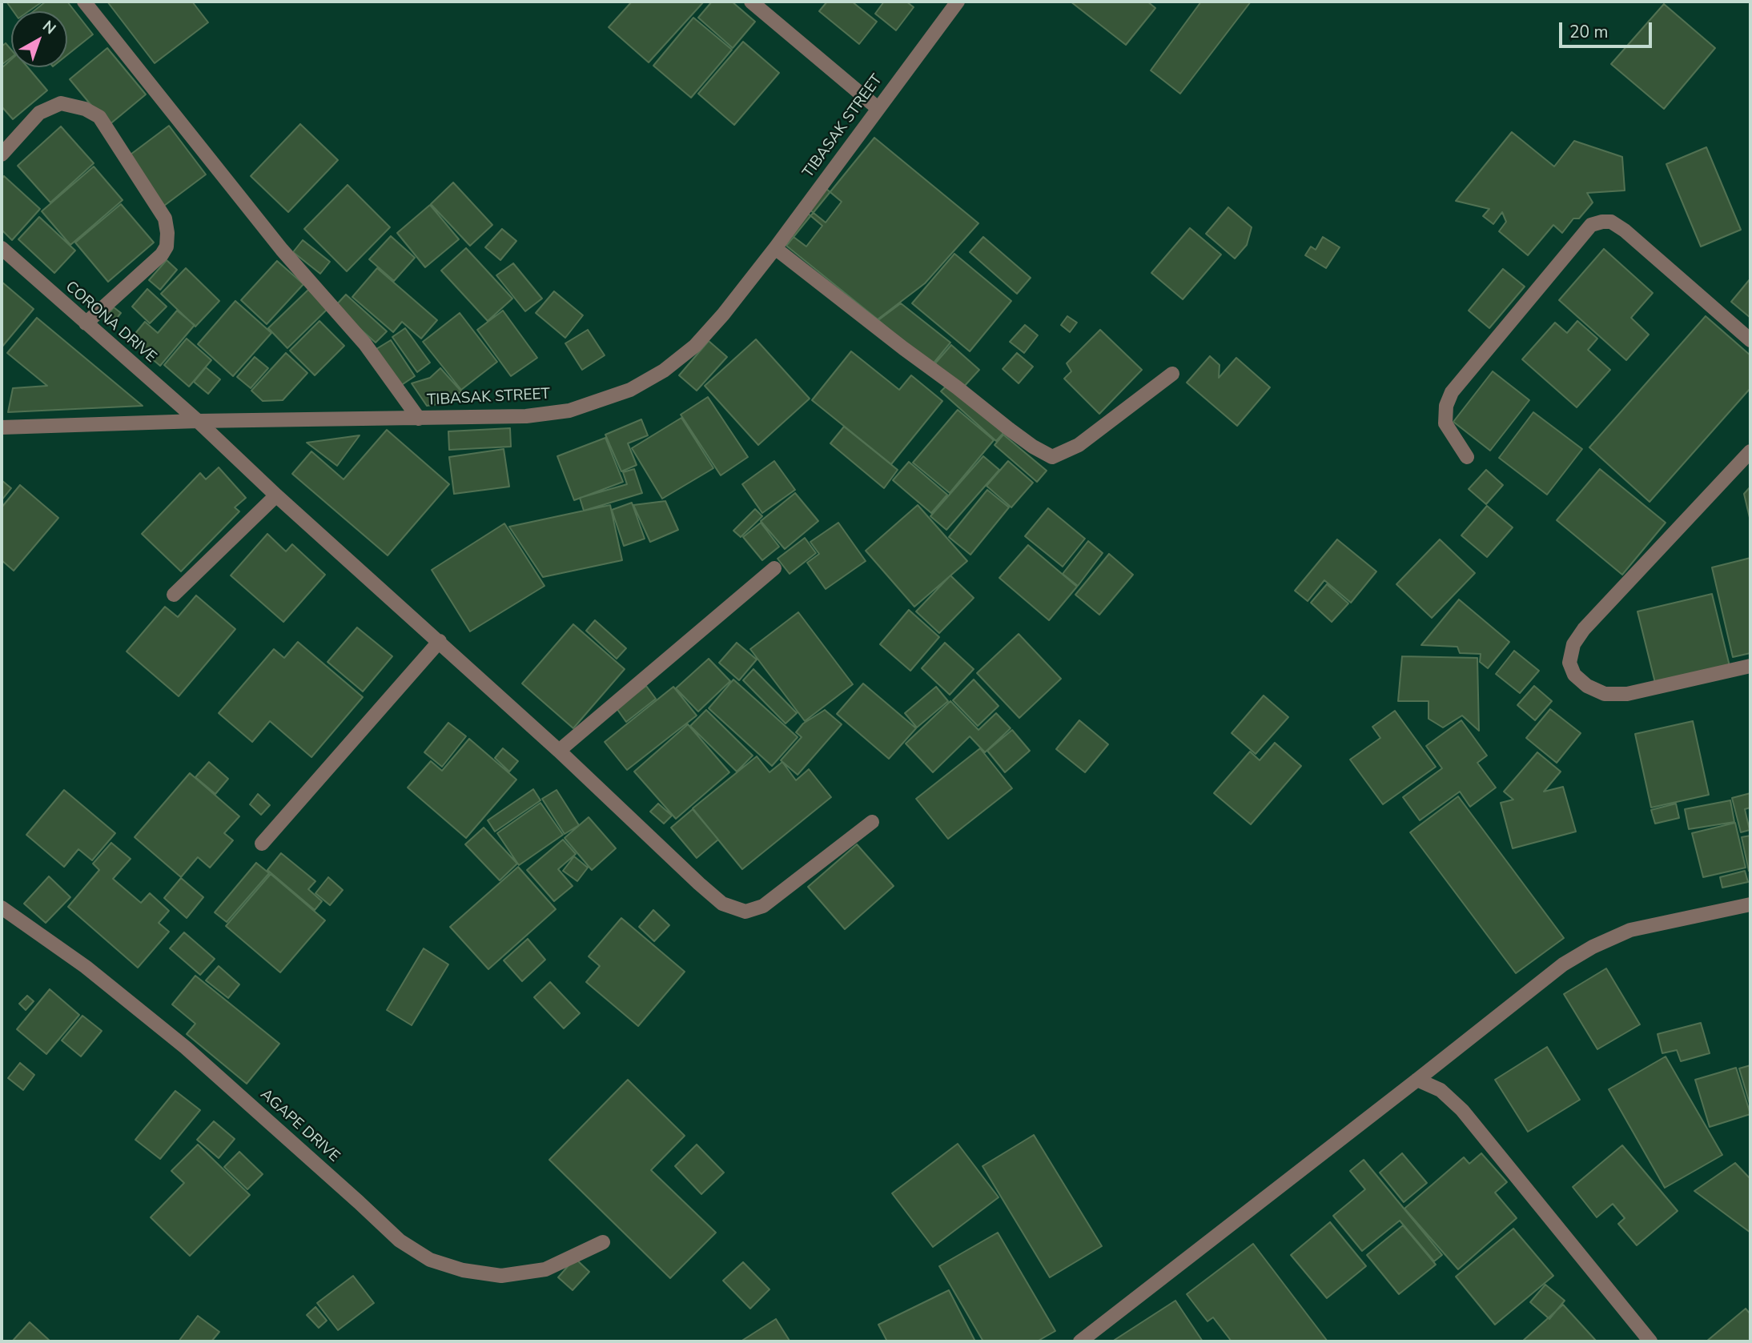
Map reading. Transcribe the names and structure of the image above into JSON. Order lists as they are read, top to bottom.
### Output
{
  "streets": {
    "street": ["TIBASAK STREET", "CORONA DRIVE", "AGAPE DRIVE"]
  },
  "crossings": [
    ["TIBASAK STREET", "CORONA DRIVE"]
  ],
  "scale_bar": "20 m",
  "north": "top right"
}
